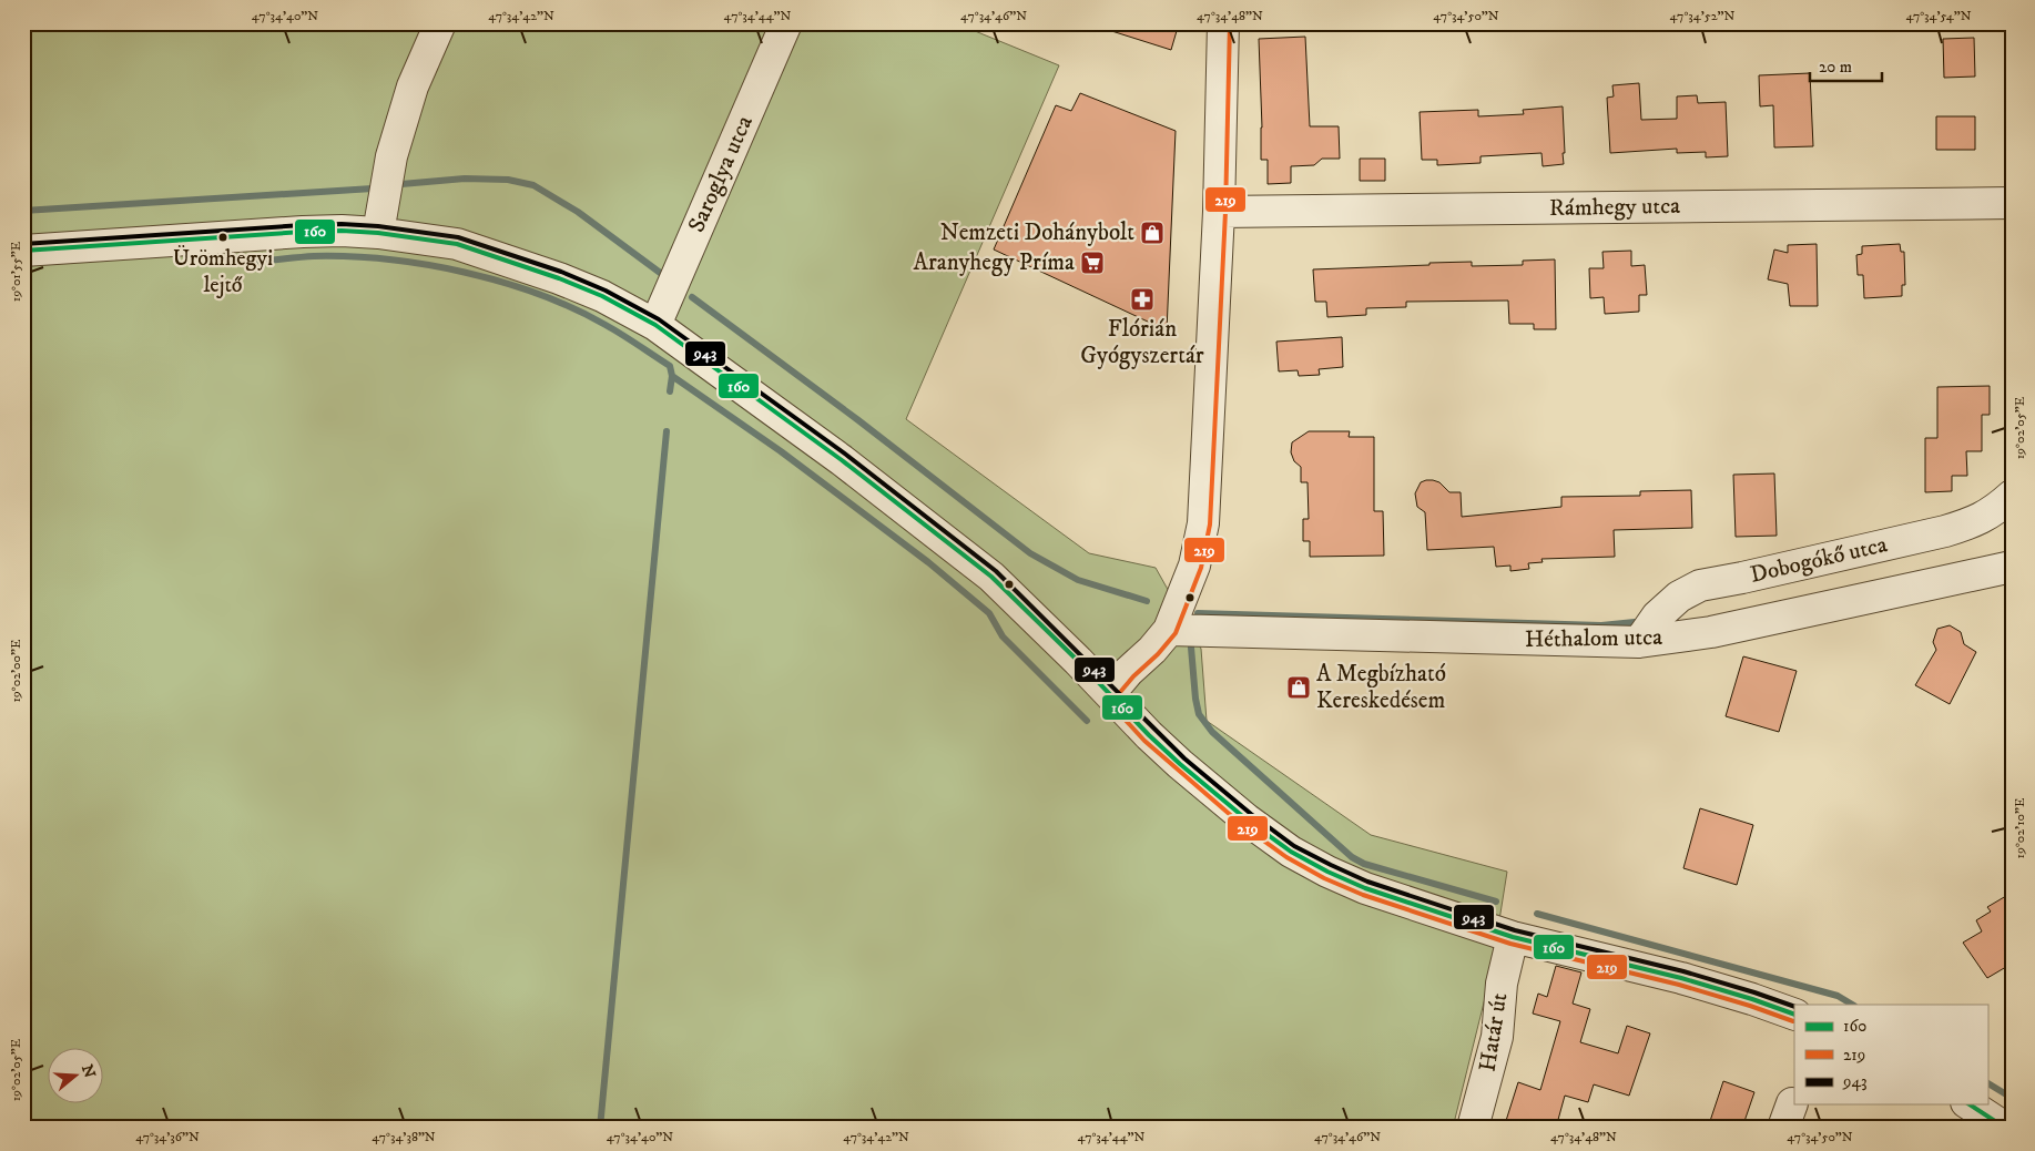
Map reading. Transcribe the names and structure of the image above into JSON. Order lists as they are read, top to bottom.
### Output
{
  "streets": {
    "street": [
      "Saroglya utca",
      "Rámhegy utca",
      "Dobogókő utca",
      "Héthalom utca",
      "Határ út"
    ]
  },
  "crossings": [
    ["Dobogókő utca", "Héthalom utca"]
  ],
  "places": {
    "shop": ["Nemzeti Dohánybolt", "A Megbízható Kereskedésem"],
    "other": ["Ürömhegyi lejtő"],
    "supermarket": ["Aranyhegy Príma"],
    "pharmacy": ["Flórián Gyógyszertár"]
  },
  "lines": ["transit line 219", "transit line 943", "transit line 160"],
  "legend": ["160", "219", "943"],
  "scale_bar": "20 m",
  "north": "right",
  "coordinates": [
    "47°34'40\"N",
    "47°34'42\"N",
    "47°34'44\"N",
    "47°34'46\"N",
    "47°34'48\"N",
    "47°34'50\"N",
    "47°34'52\"N",
    "47°34'54\"N",
    "19°01'55\"E",
    "19°02'05\"E",
    "19°02'00\"E",
    "19°02'10\"E",
    "47°34'36\"N",
    "47°34'38\"N"
  ]
}
